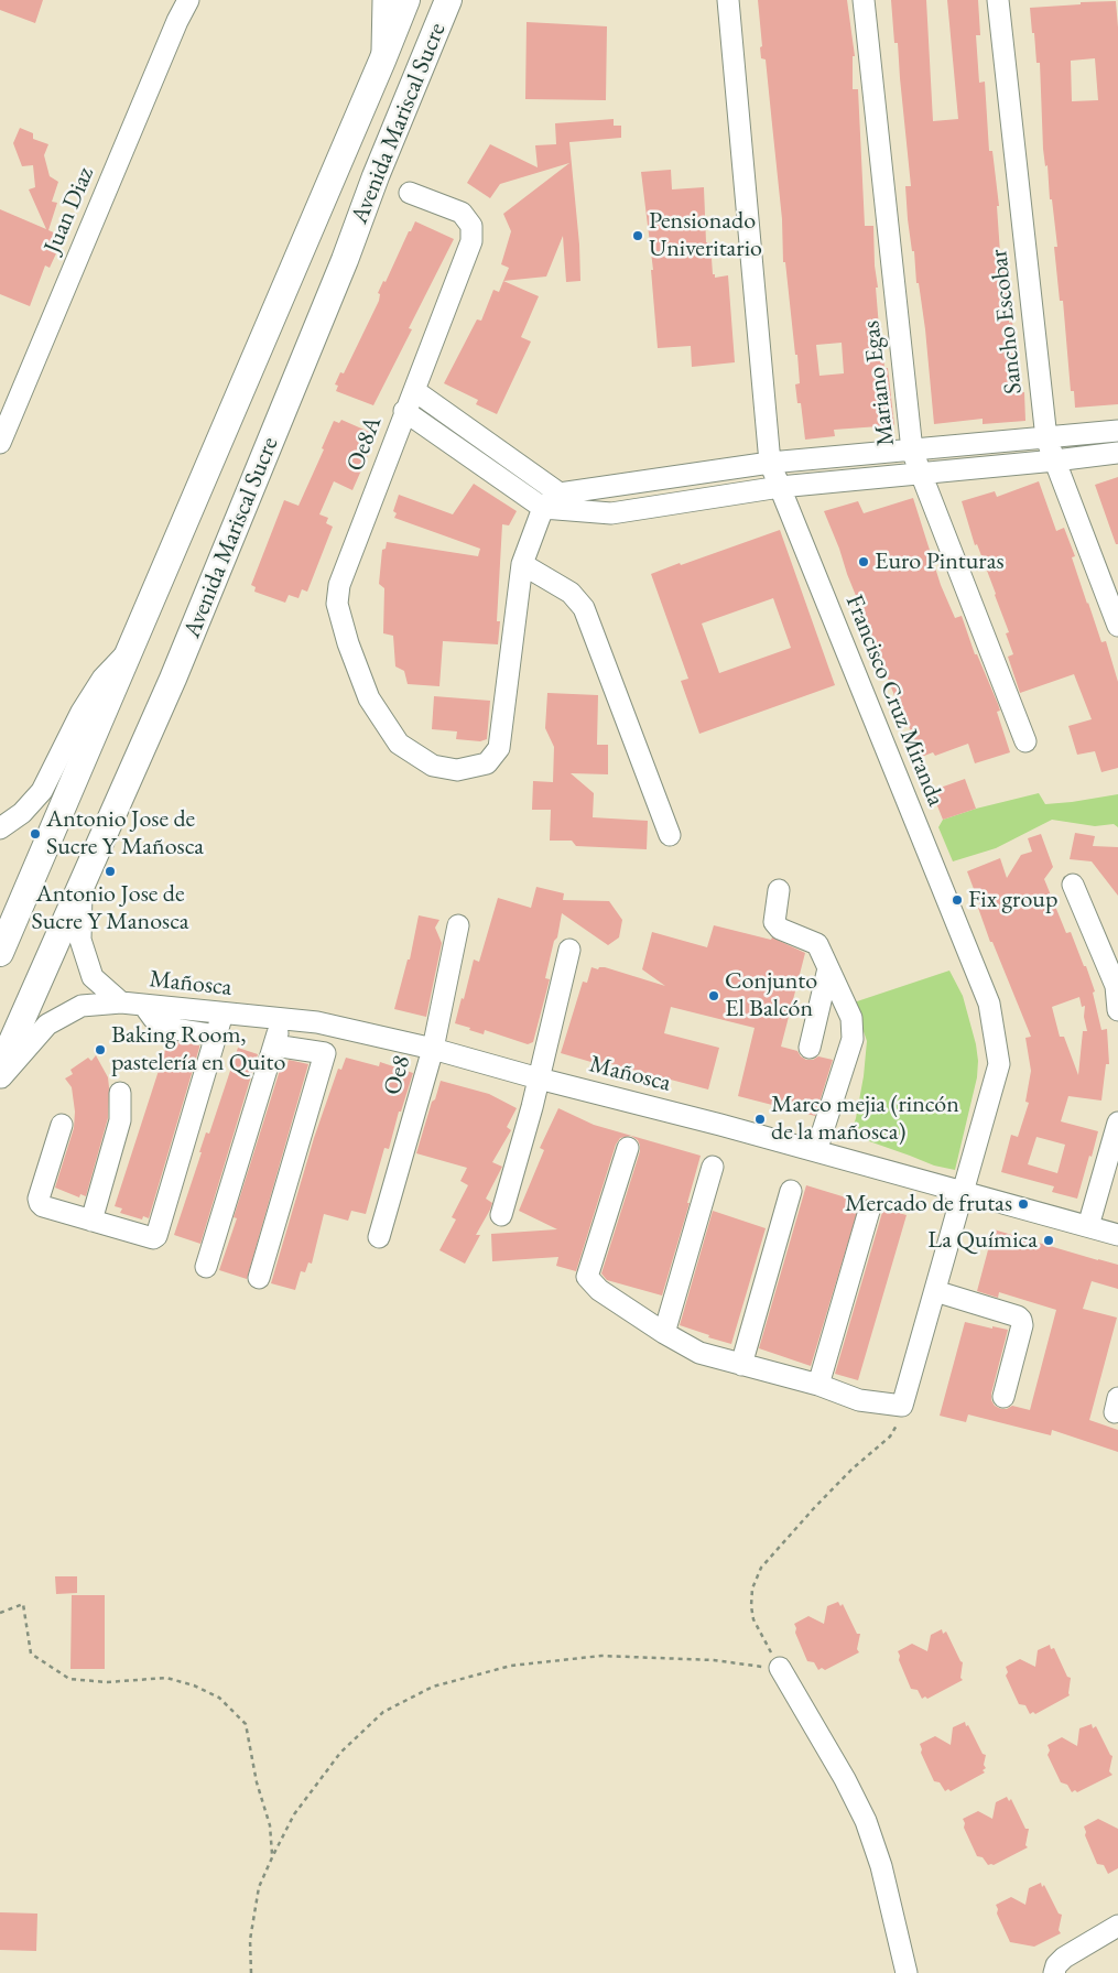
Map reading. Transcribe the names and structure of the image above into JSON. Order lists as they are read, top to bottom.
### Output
{
  "streets": {
    "main road": ["Avenida Mariscal Sucre"],
    "street": [
      "Juan Diaz",
      "Sancho Escobar",
      "Mariano Egas",
      "Oe8A",
      "Francisco Cruz Miranda",
      "Mañosca",
      "Oe8"
    ]
  },
  "crossings": [
    ["Avenida Mariscal Sucre", "Mañosca"],
    ["Francisco Cruz Miranda", "Mañosca"],
    ["Mañosca", "Oe8"]
  ],
  "places": [
    "Pensionado Univeritario",
    "Euro Pinturas",
    "Antonio Jose de Sucre Y Mañosca",
    "Antonio Jose de Sucre Y Manosca",
    "Fix group",
    "Conjunto El Balcón",
    "Baking Room, pastelería en Quito",
    "Marco mejia (rincón de la mañosca)",
    "Mercado de frutas",
    "La Química"
  ]
}
